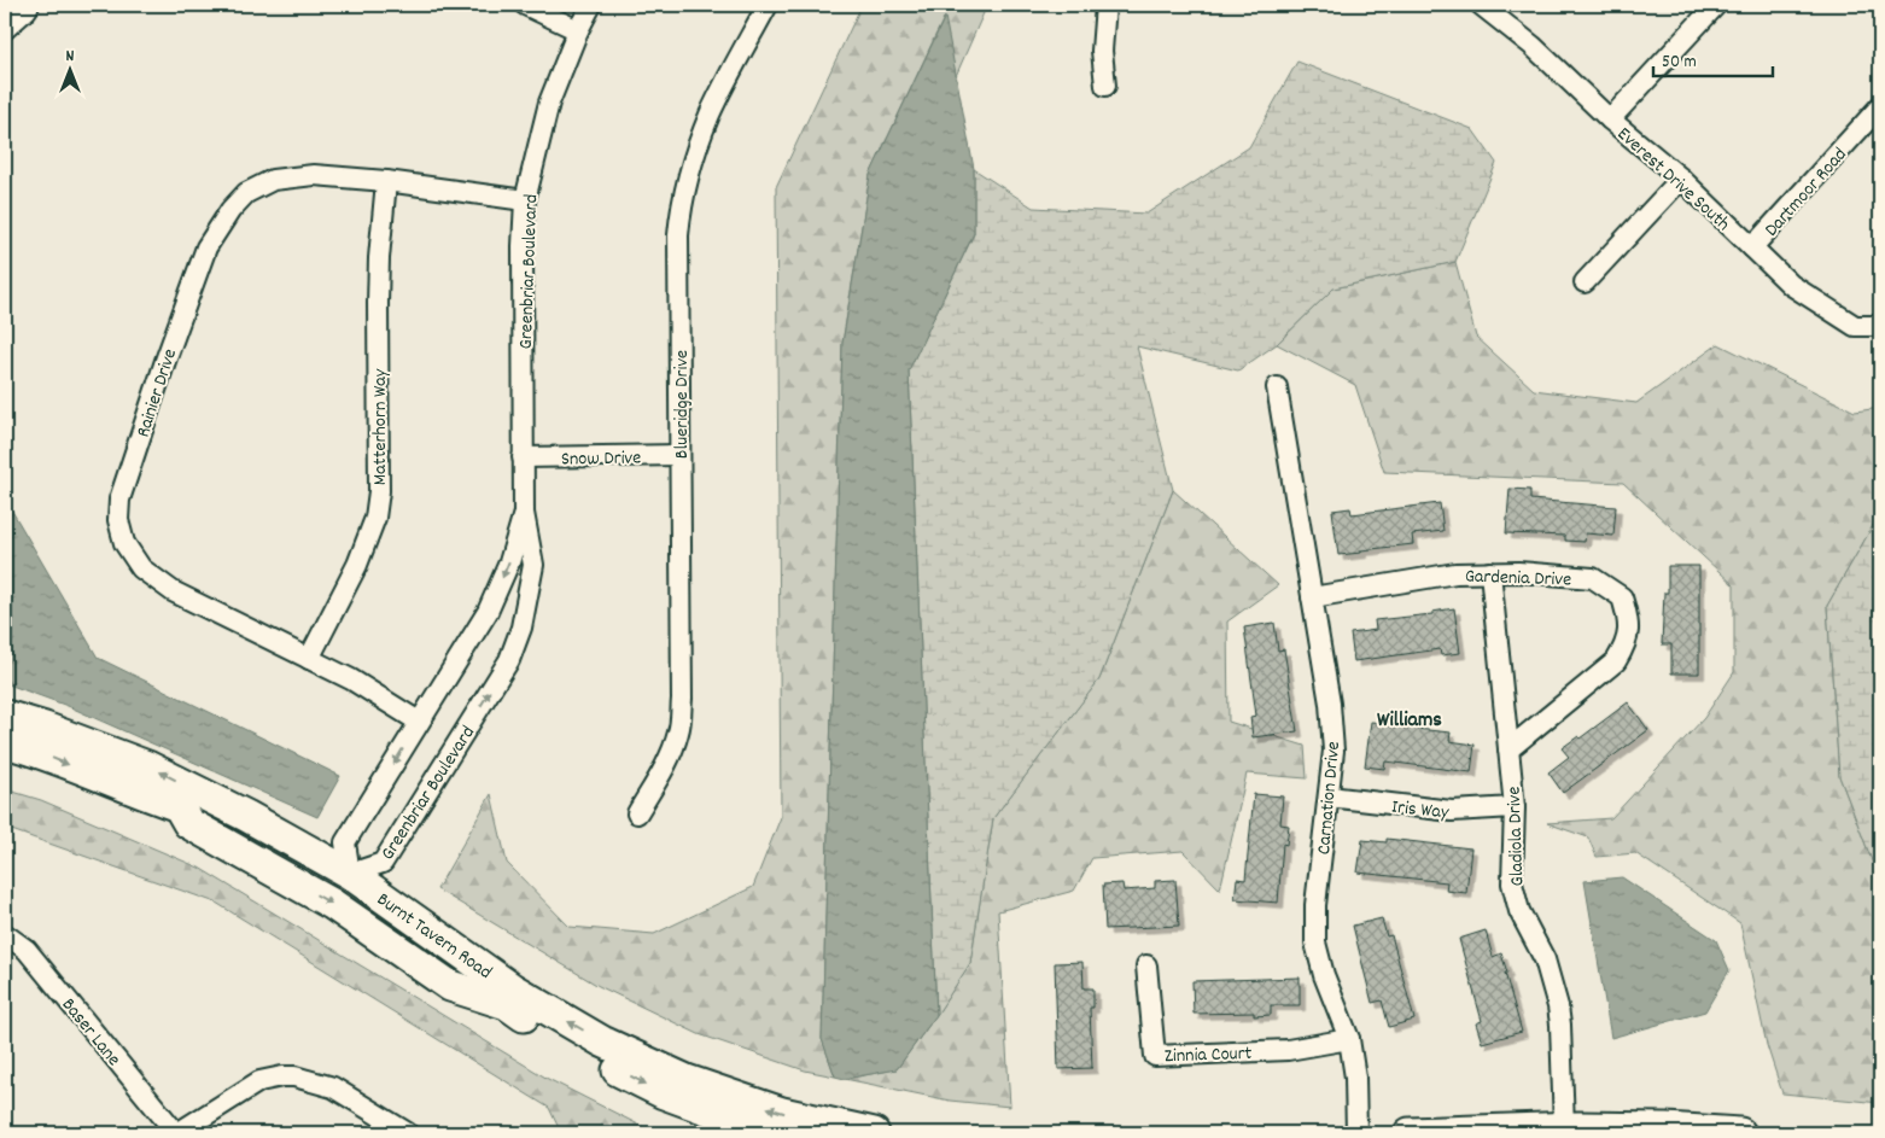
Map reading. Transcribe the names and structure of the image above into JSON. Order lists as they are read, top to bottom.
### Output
{
  "streets": {
    "main road": ["Burnt Tavern Road"],
    "street": [
      "Everest Drive South",
      "Dartmoor Road",
      "Greenbriar Boulevard",
      "Rainier Drive",
      "Blueridge Drive",
      "Matterhorn Way",
      "Snow Drive",
      "Gardenia Drive",
      "Carnation Drive",
      "Iris Way",
      "Gladiola Drive",
      "Baser Lane",
      "Zinnia Court"
    ]
  },
  "crossings": [
    ["Everest Drive South", "Dartmoor Road"],
    ["Greenbriar Boulevard", "Rainier Drive"],
    ["Greenbriar Boulevard", "Snow Drive"],
    ["Greenbriar Boulevard", "Burnt Tavern Road"],
    ["Rainier Drive", "Matterhorn Way"],
    ["Blueridge Drive", "Snow Drive"],
    ["Gardenia Drive", "Carnation Drive"],
    ["Gardenia Drive", "Gladiola Drive"],
    ["Carnation Drive", "Iris Way"],
    ["Carnation Drive", "Zinnia Court"],
    ["Iris Way", "Gladiola Drive"]
  ],
  "districts": ["Williams"],
  "scale_bar": "50 m",
  "north": "top"
}
